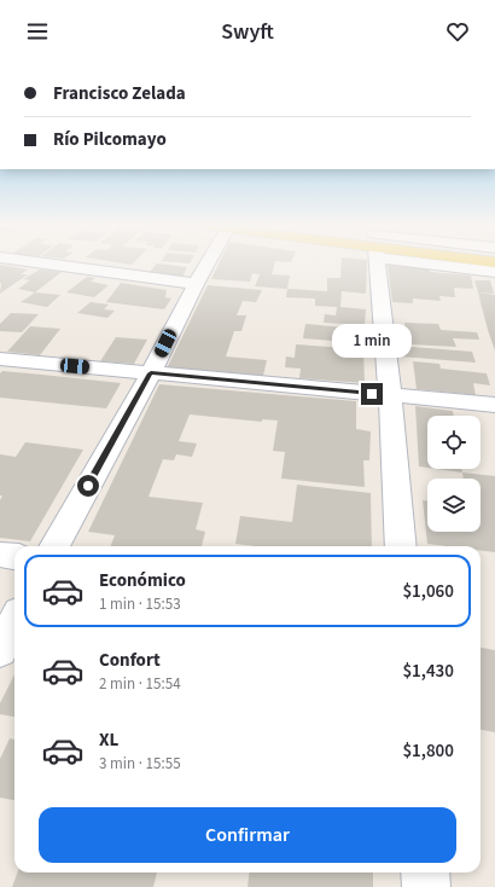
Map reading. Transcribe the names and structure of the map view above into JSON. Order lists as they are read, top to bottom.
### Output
{
  "page": {
    "header": "Swyft",
    "banner": ["Francisco Zelada", "Río Pilcomayo"],
    "bubble": "1 min",
    "list": [
      {
        "name": "Económico",
        "note": "1 min · 15:53",
        "value": "$1,060"
      },
      {
        "name": "Confort",
        "note": "2 min · 15:54",
        "value": "$1,430"
      },
      {
        "name": "XL",
        "note": "3 min · 15:55",
        "value": "$1,800"
      }
    ],
    "buttons": "Confirmar"
  }
}
